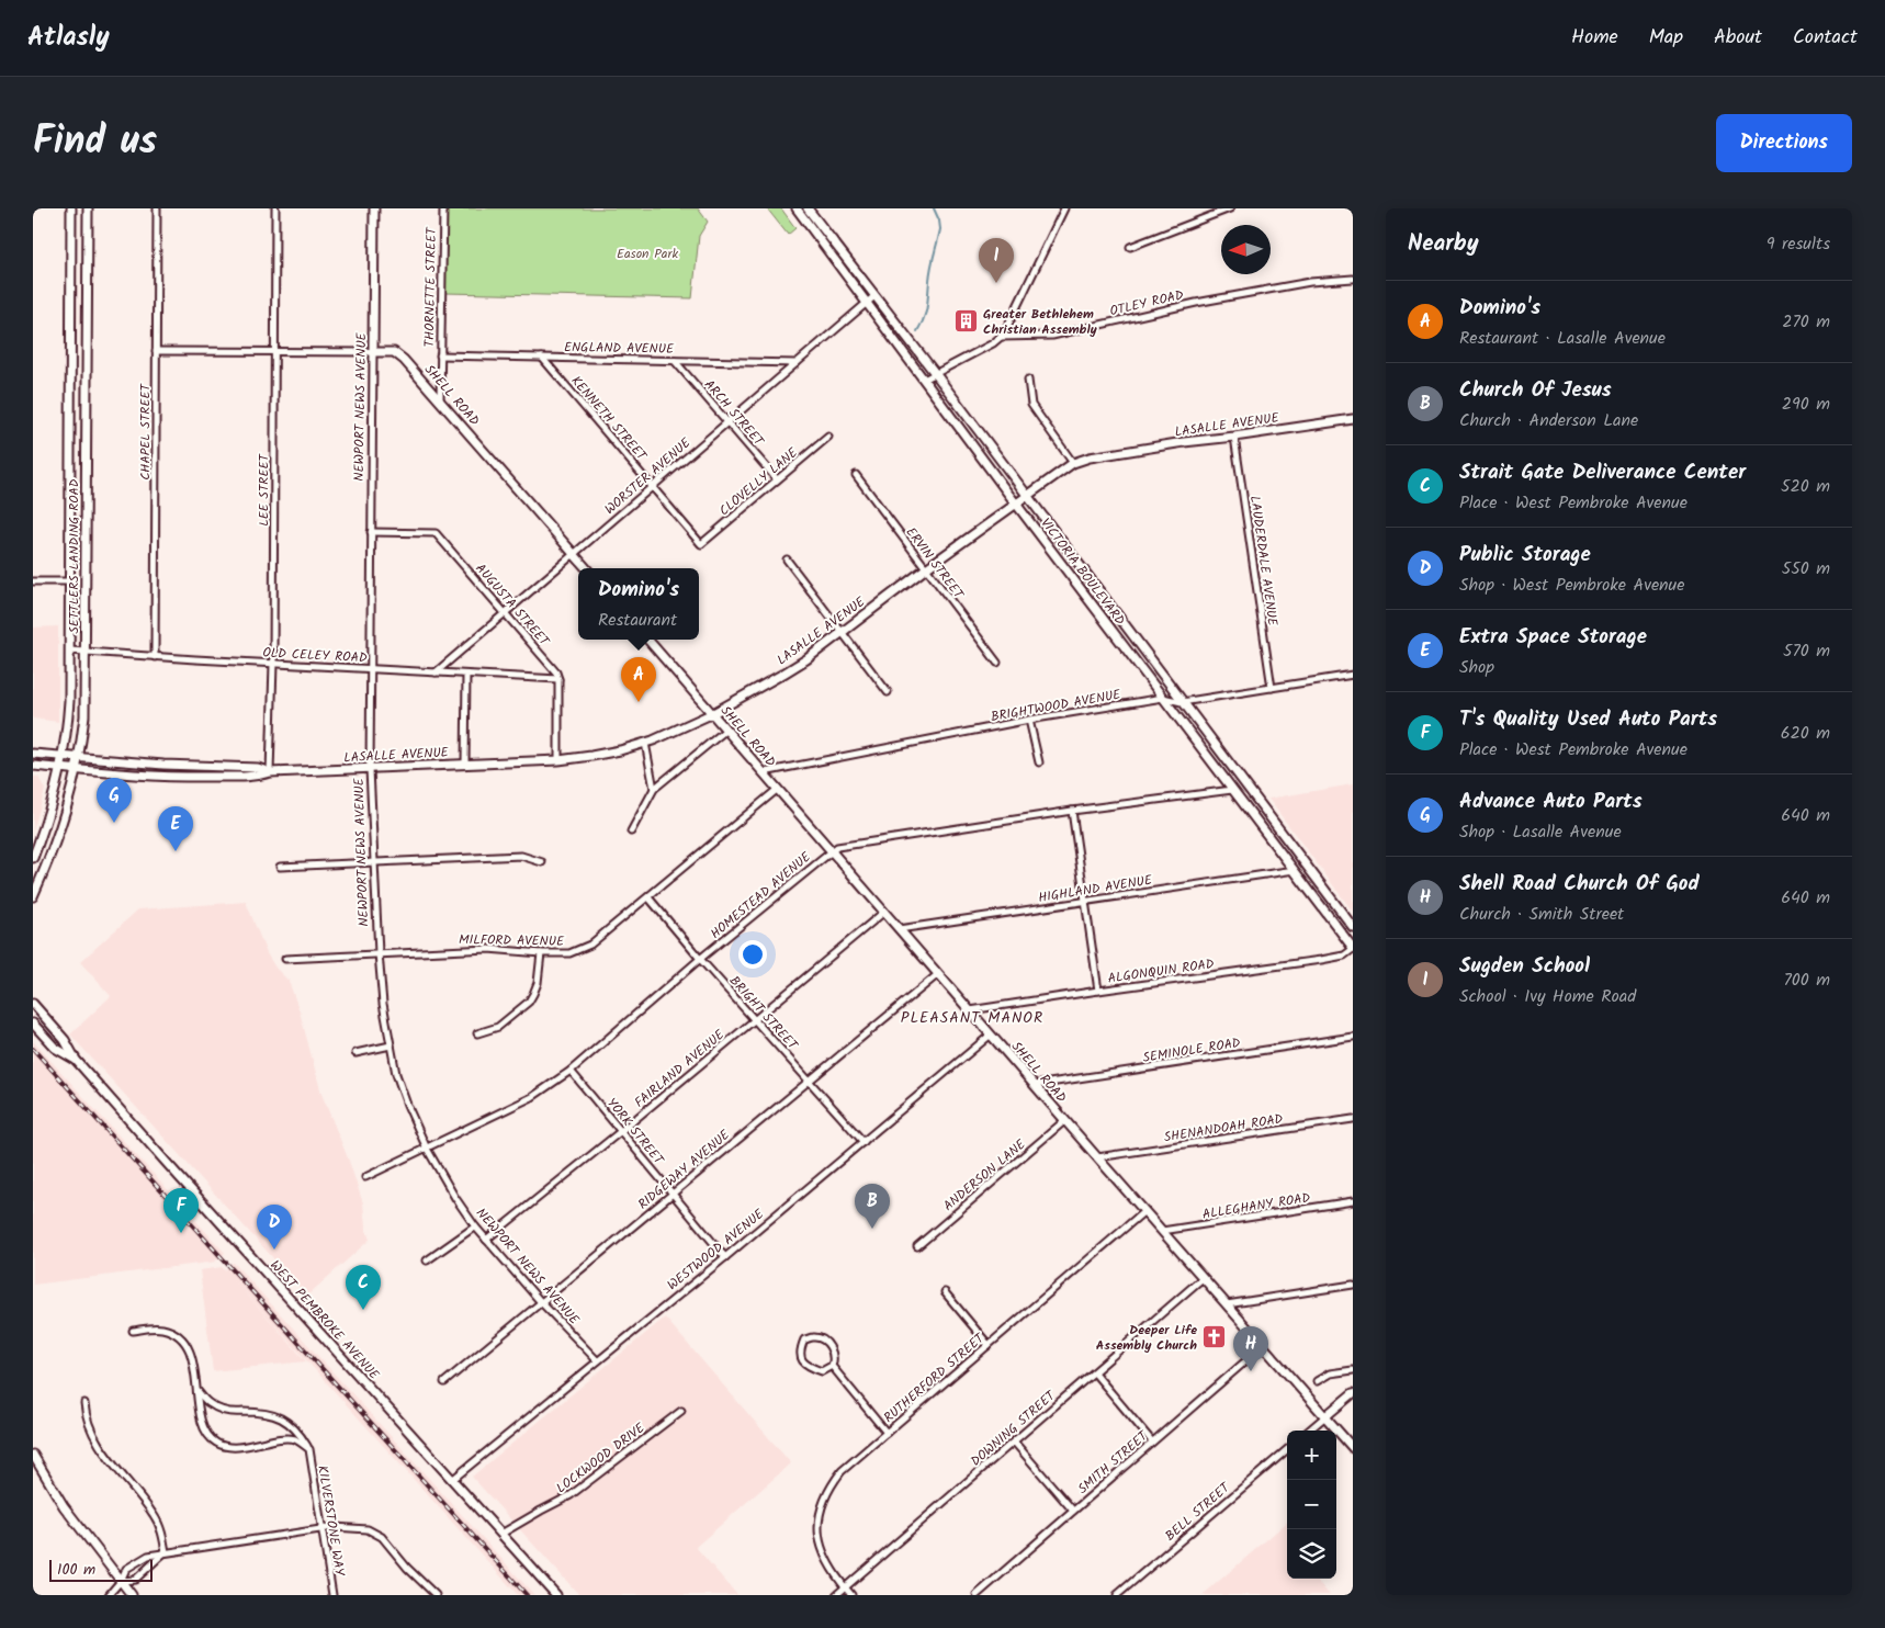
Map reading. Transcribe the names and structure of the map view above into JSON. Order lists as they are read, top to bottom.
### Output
{
  "streets": {
    "main road": [
      "SHELL ROAD",
      "NEWPORT NEWS AVENUE",
      "LASALLE AVENUE",
      "SETTLERS LANDING ROAD",
      "VICTORIA BOULEVARD",
      "WEST PEMBROKE AVENUE"
    ],
    "street": [
      "THORNETTE STREET",
      "OTLEY ROAD",
      "ENGLAND AVENUE",
      "ARCH STREET",
      "KENNETH STREET",
      "CHAPEL STREET",
      "WORSTER AVENUE",
      "CLOVELLY LANE",
      "LEE STREET",
      "LAUDERDALE AVENUE",
      "ERVIN STREET",
      "AUGUSTA STREET",
      "OLD CELEY ROAD",
      "BRIGHTWOOD AVENUE",
      "HIGHLAND AVENUE",
      "HOMESTEAD AVENUE",
      "MILFORD AVENUE",
      "ALGONQUIN ROAD",
      "BRIGHT STREET",
      "SEMINOLE ROAD",
      "FAIRLAND AVENUE",
      "SHENANDOAH ROAD",
      "YORK STREET",
      "RIDGEWAY AVENUE",
      "ANDERSON LANE",
      "ALLEGHANY ROAD",
      "WESTWOOD AVENUE",
      "RUTHERFORD STREET",
      "DOWNING STREET",
      "LOCKWOOD DRIVE",
      "SMITH STREET",
      "BELL STREET",
      "KILVERSTONE WAY"
    ]
  },
  "crossings": [
    ["THORNETTE STREET", "ENGLAND AVENUE"],
    ["THORNETTE STREET", "SHELL ROAD"],
    ["ENGLAND AVENUE", "ARCH STREET"],
    ["ENGLAND AVENUE", "KENNETH STREET"],
    ["ENGLAND AVENUE", "WORSTER AVENUE"],
    ["SHELL ROAD", "NEWPORT NEWS AVENUE"],
    ["SHELL ROAD", "LASALLE AVENUE"],
    ["SHELL ROAD", "WORSTER AVENUE"],
    ["SHELL ROAD", "BRIGHTWOOD AVENUE"],
    ["SHELL ROAD", "HIGHLAND AVENUE"],
    ["SHELL ROAD", "HOMESTEAD AVENUE"],
    ["SHELL ROAD", "MILFORD AVENUE"],
    ["SHELL ROAD", "ALGONQUIN ROAD"],
    ["SHELL ROAD", "SEMINOLE ROAD"],
    ["SHELL ROAD", "FAIRLAND AVENUE"],
    ["SHELL ROAD", "SHENANDOAH ROAD"],
    ["SHELL ROAD", "RIDGEWAY AVENUE"],
    ["SHELL ROAD", "ANDERSON LANE"],
    ["SHELL ROAD", "ALLEGHANY ROAD"],
    ["SHELL ROAD", "WESTWOOD AVENUE"],
    ["SHELL ROAD", "RUTHERFORD STREET"],
    ["SHELL ROAD", "DOWNING STREET"],
    ["SHELL ROAD", "SMITH STREET"],
    ["NEWPORT NEWS AVENUE", "LASALLE AVENUE"],
    ["NEWPORT NEWS AVENUE", "AUGUSTA STREET"],
    ["NEWPORT NEWS AVENUE", "OLD CELEY ROAD"],
    ["NEWPORT NEWS AVENUE", "HOMESTEAD AVENUE"],
    ["NEWPORT NEWS AVENUE", "MILFORD AVENUE"],
    ["NEWPORT NEWS AVENUE", "FAIRLAND AVENUE"],
    ["NEWPORT NEWS AVENUE", "RIDGEWAY AVENUE"],
    ["NEWPORT NEWS AVENUE", "WESTWOOD AVENUE"],
    ["ARCH STREET", "WORSTER AVENUE"],
    ["ARCH STREET", "CLOVELLY LANE"],
    ["KENNETH STREET", "WORSTER AVENUE"],
    ["KENNETH STREET", "CLOVELLY LANE"],
    ["LASALLE AVENUE", "LEE STREET"],
    ["LASALLE AVENUE", "SETTLERS LANDING ROAD"],
    ["LASALLE AVENUE", "LAUDERDALE AVENUE"],
    ["LASALLE AVENUE", "ERVIN STREET"],
    ["LASALLE AVENUE", "VICTORIA BOULEVARD"],
    ["CHAPEL STREET", "OLD CELEY ROAD"],
    ["WORSTER AVENUE", "VICTORIA BOULEVARD"],
    ["WORSTER AVENUE", "AUGUSTA STREET"],
    ["WORSTER AVENUE", "OLD CELEY ROAD"],
    ["LEE STREET", "OLD CELEY ROAD"],
    ["SETTLERS LANDING ROAD", "OLD CELEY ROAD"],
    ["LAUDERDALE AVENUE", "BRIGHTWOOD AVENUE"],
    ["VICTORIA BOULEVARD", "BRIGHTWOOD AVENUE"],
    ["VICTORIA BOULEVARD", "HIGHLAND AVENUE"],
    ["VICTORIA BOULEVARD", "HOMESTEAD AVENUE"],
    ["VICTORIA BOULEVARD", "ALGONQUIN ROAD"],
    ["AUGUSTA STREET", "OLD CELEY ROAD"],
    ["HOMESTEAD AVENUE", "BRIGHT STREET"],
    ["HOMESTEAD AVENUE", "YORK STREET"],
    ["MILFORD AVENUE", "BRIGHT STREET"],
    ["BRIGHT STREET", "FAIRLAND AVENUE"],
    ["BRIGHT STREET", "RIDGEWAY AVENUE"],
    ["BRIGHT STREET", "WESTWOOD AVENUE"],
    ["FAIRLAND AVENUE", "YORK STREET"],
    ["YORK STREET", "RIDGEWAY AVENUE"],
    ["YORK STREET", "WESTWOOD AVENUE"],
    ["WESTWOOD AVENUE", "WEST PEMBROKE AVENUE"],
    ["WEST PEMBROKE AVENUE", "LOCKWOOD DRIVE"],
    ["RUTHERFORD STREET", "DOWNING STREET"]
  ],
  "districts": ["PLEASANT MANOR"],
  "parks": ["Eason Park"],
  "places": {
    "building": ["Greater Bethlehem Christian Assembly"],
    "church": ["Deeper Life Assembly Church"]
  },
  "scale_bar": "100 m",
  "north": "left",
  "page": {
    "header": "Atlasly",
    "nav": [
      "Home",
      "Map",
      "About",
      "Contact"
    ],
    "title": "Find us",
    "buttons": "Directions",
    "heading": ["Nearby", "9 results"],
    "pins": [
      "I",
      "A",
      "G",
      "E",
      "B",
      "F",
      "D",
      "C",
      "H"
    ],
    "list": [
      {
        "mark": "A",
        "name": "Domino's",
        "note": "Restaurant · Lasalle Avenue",
        "value": "270 m"
      },
      {
        "mark": "B",
        "name": "Church Of Jesus",
        "note": "Church · Anderson Lane",
        "value": "290 m"
      },
      {
        "mark": "C",
        "name": "Strait Gate Deliverance Center",
        "note": "Place · West Pembroke Avenue",
        "value": "520 m"
      },
      {
        "mark": "D",
        "name": "Public Storage",
        "note": "Shop · West Pembroke Avenue",
        "value": "550 m"
      },
      {
        "mark": "E",
        "name": "Extra Space Storage",
        "note": "Shop",
        "value": "570 m"
      },
      {
        "mark": "F",
        "name": "T's Quality Used Auto Parts",
        "note": "Place · West Pembroke Avenue",
        "value": "620 m"
      },
      {
        "mark": "G",
        "name": "Advance Auto Parts",
        "note": "Shop · Lasalle Avenue",
        "value": "640 m"
      },
      {
        "mark": "H",
        "name": "Shell Road Church Of God",
        "note": "Church · Smith Street",
        "value": "640 m"
      },
      {
        "mark": "I",
        "name": "Sugden School",
        "note": "School · Ivy Home Road",
        "value": "700 m"
      }
    ],
    "popup": ["Domino's", "Restaurant"],
    "map_buttons": ["+", "−"],
    "scale": "100 m"
  }
}
